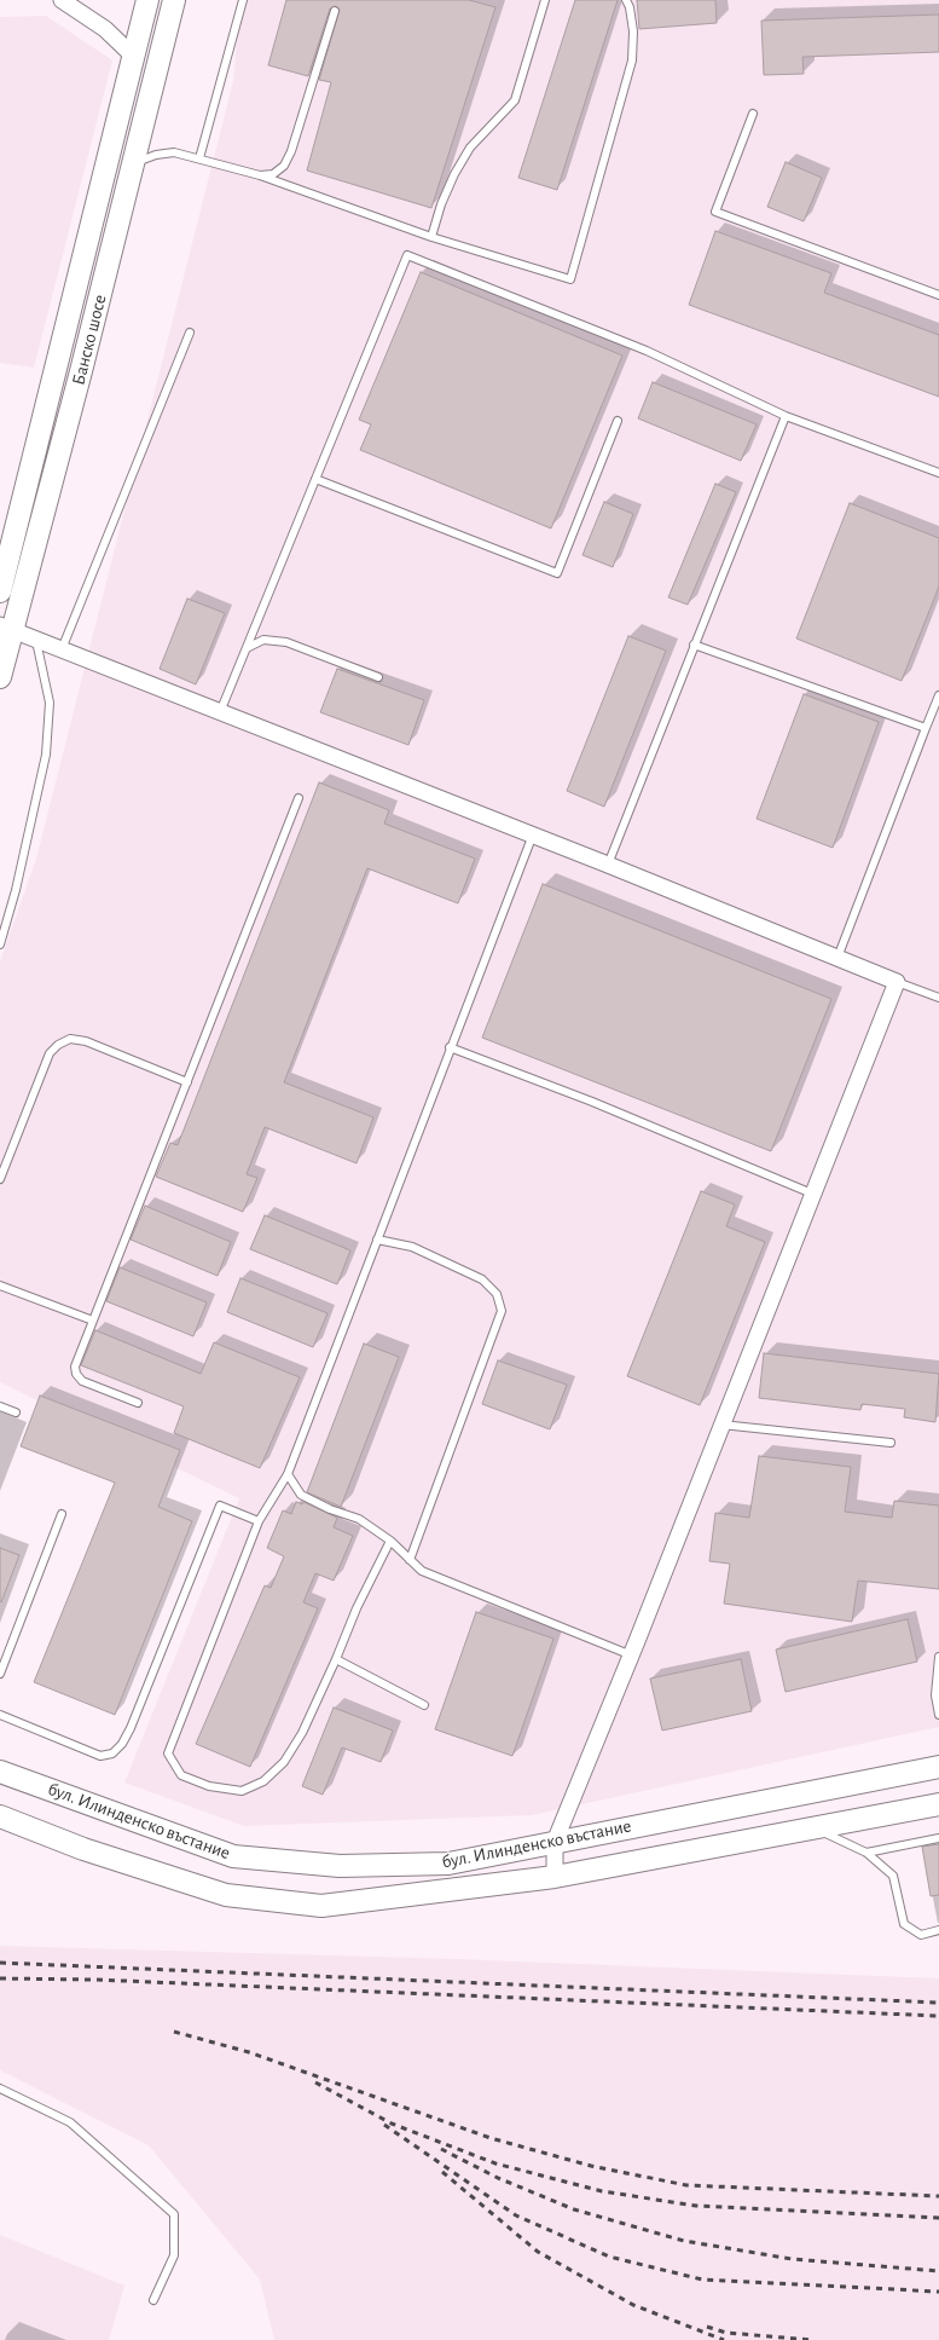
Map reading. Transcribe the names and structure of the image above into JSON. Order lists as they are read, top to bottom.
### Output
{
  "streets": {
    "main road": ["Банско шосе", "бул. Илинденско въстание"]
  }
}
